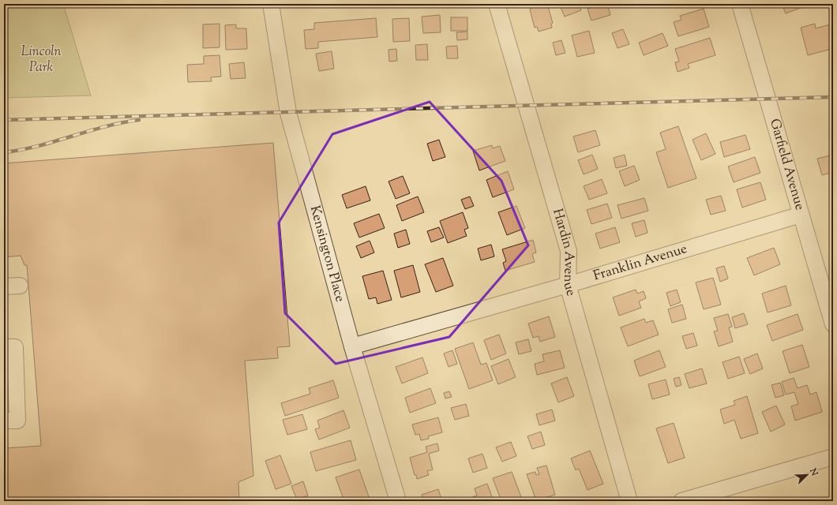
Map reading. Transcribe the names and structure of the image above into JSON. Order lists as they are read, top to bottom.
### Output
{
  "streets": {
    "street": [
      "Garfield Avenue",
      "Hardin Avenue",
      "Kensington Place",
      "Franklin Avenue"
    ]
  },
  "crossings": [
    ["Garfield Avenue", "Franklin Avenue"],
    ["Hardin Avenue", "Franklin Avenue"],
    ["Kensington Place", "Franklin Avenue"]
  ],
  "parks": ["Lincoln Park"],
  "north": "top right"
}
